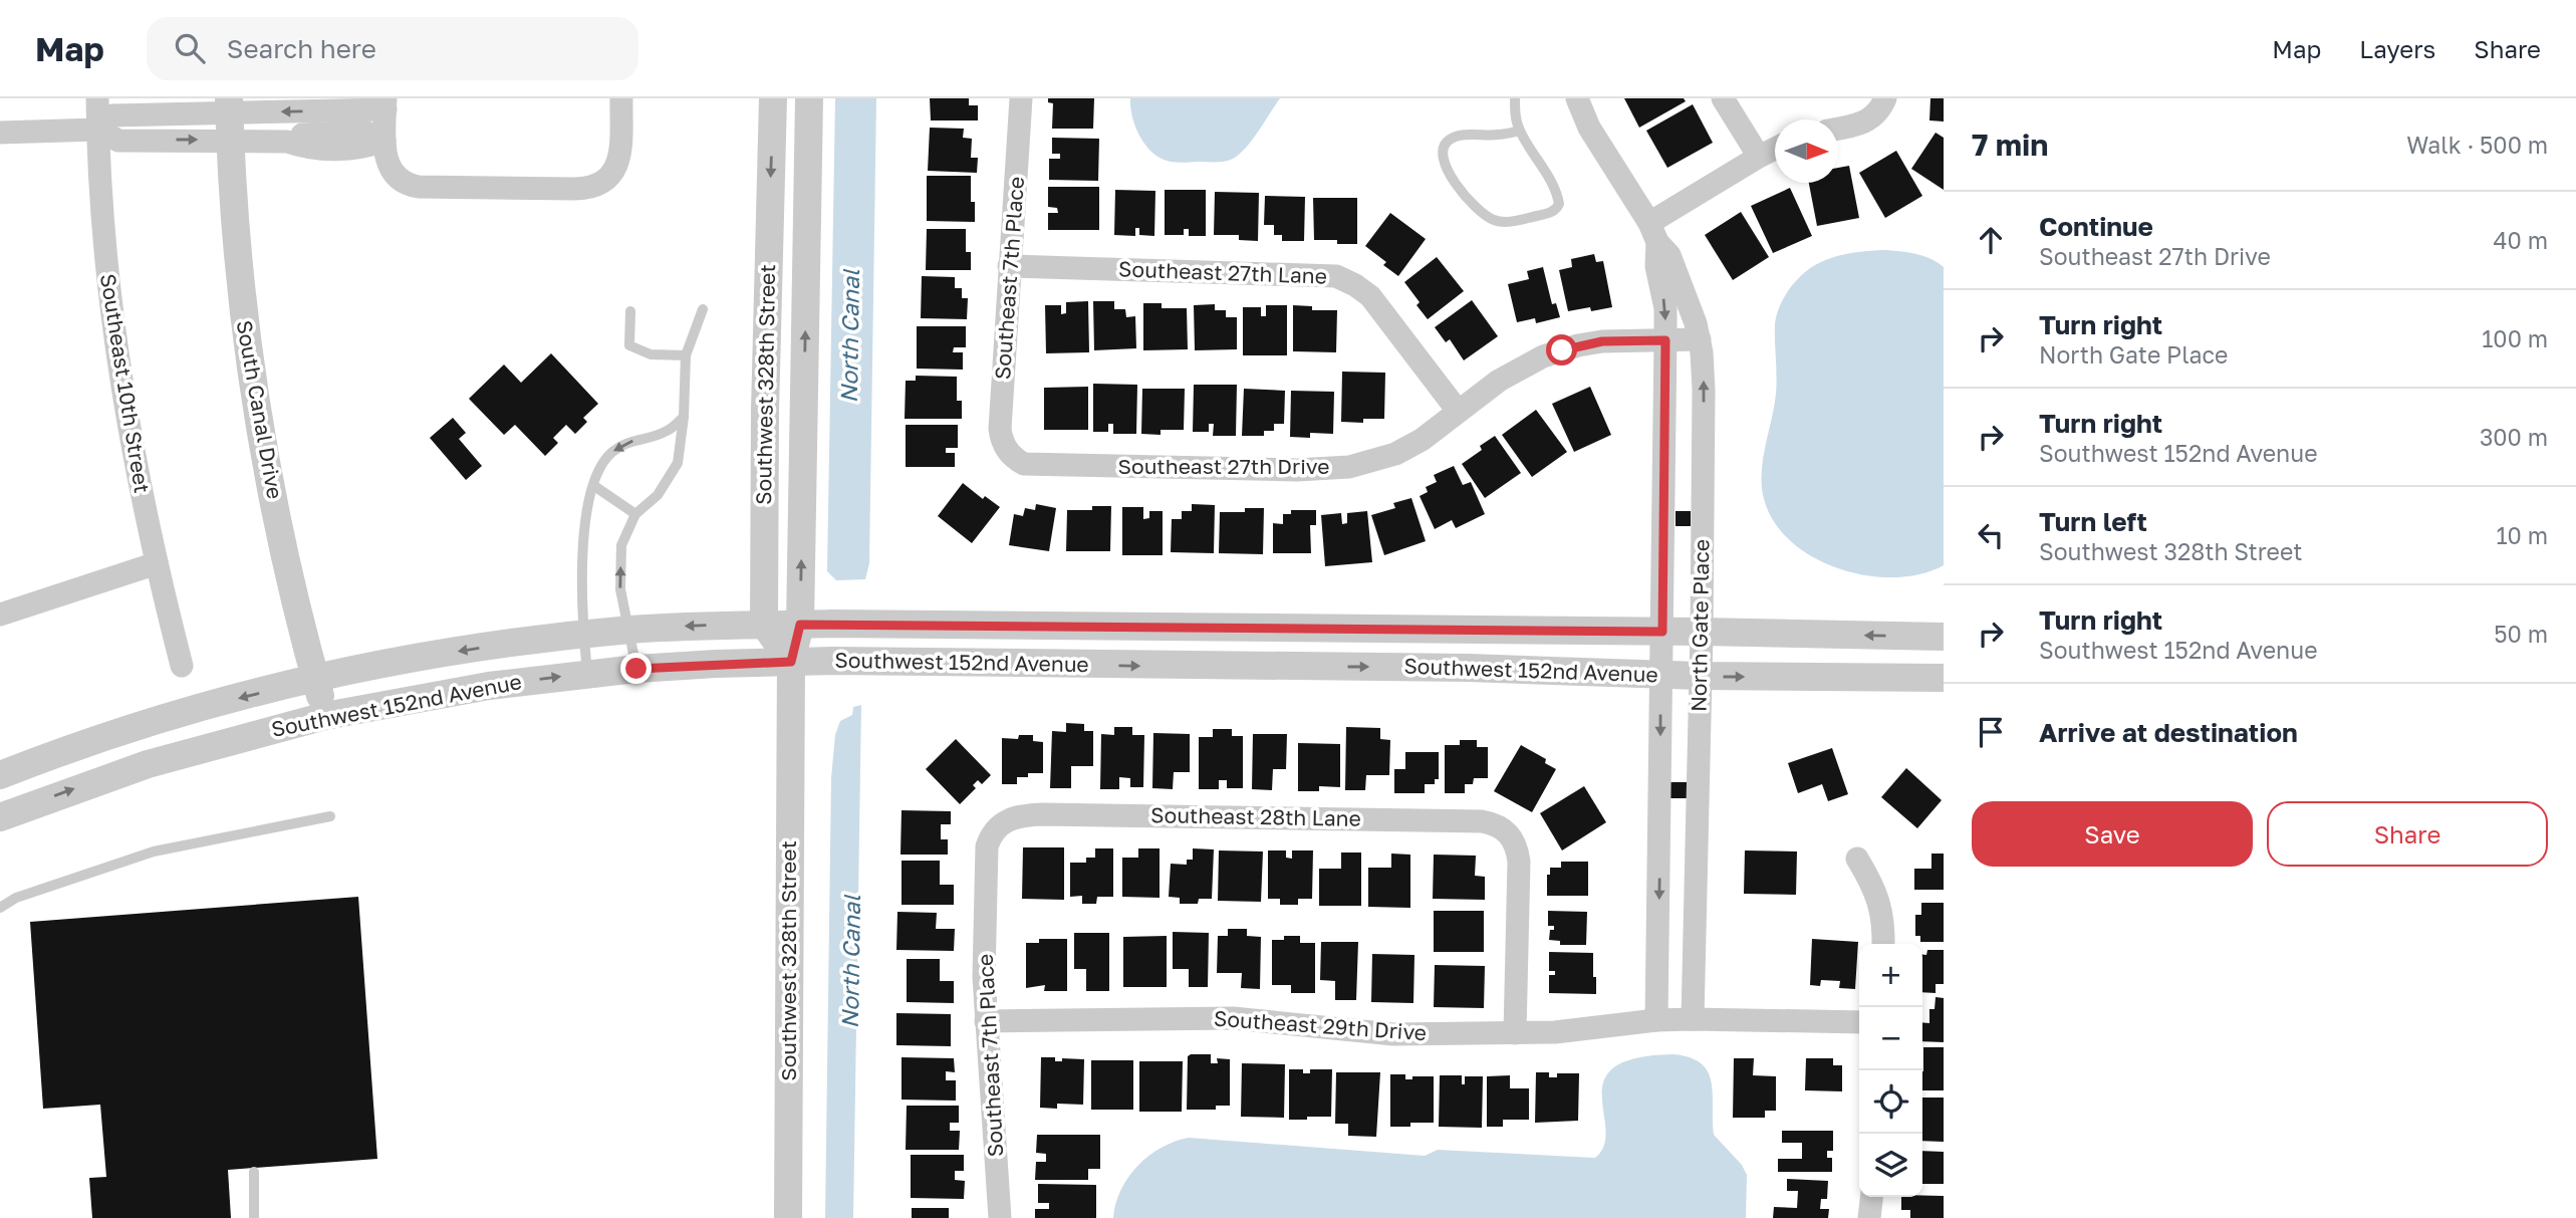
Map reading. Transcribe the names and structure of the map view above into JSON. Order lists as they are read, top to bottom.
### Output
{
  "streets": {
    "street": [
      "Southeast 27th Lane",
      "Southeast 7th Place",
      "Southeast 10th Street",
      "Southwest 328th Street",
      "South Canal Drive",
      "Southeast 27th Drive",
      "North Gate Place",
      "Southwest 152nd Avenue",
      "Southeast 28th Lane",
      "Southeast 29th Drive"
    ]
  },
  "crossings": [
    ["Southeast 27th Lane", "Southeast 7th Place"],
    ["Southeast 27th Lane", "Southeast 27th Drive"],
    ["Southeast 7th Place", "Southeast 27th Drive"],
    ["Southeast 7th Place", "Southeast 28th Lane"],
    ["Southeast 7th Place", "Southeast 29th Drive"],
    ["Southwest 328th Street", "Southwest 152nd Avenue"],
    ["South Canal Drive", "Southwest 152nd Avenue"],
    ["Southeast 27th Drive", "North Gate Place"],
    ["North Gate Place", "Southwest 152nd Avenue"],
    ["North Gate Place", "Southeast 29th Drive"],
    ["Southeast 28th Lane", "Southeast 29th Drive"]
  ],
  "water": ["North Canal"],
  "north": "right",
  "page": {
    "header": "Map",
    "search": "Search here",
    "nav": ["Map", "Layers", "Share"],
    "heading": ["7 min", "Walk · 500 m"],
    "list": [
      ["Continue", "Southeast 27th Drive", "40 m"],
      ["Turn right", "North Gate Place", "100 m"],
      ["Turn right", "Southwest 152nd Avenue", "300 m"],
      ["Turn left", "Southwest 328th Street", "10 m"],
      ["Turn right", "Southwest 152nd Avenue", "50 m"],
      "Arrive at destination"
    ],
    "buttons": ["Save", "Share"],
    "map_buttons": ["+", "−"]
  }
}
